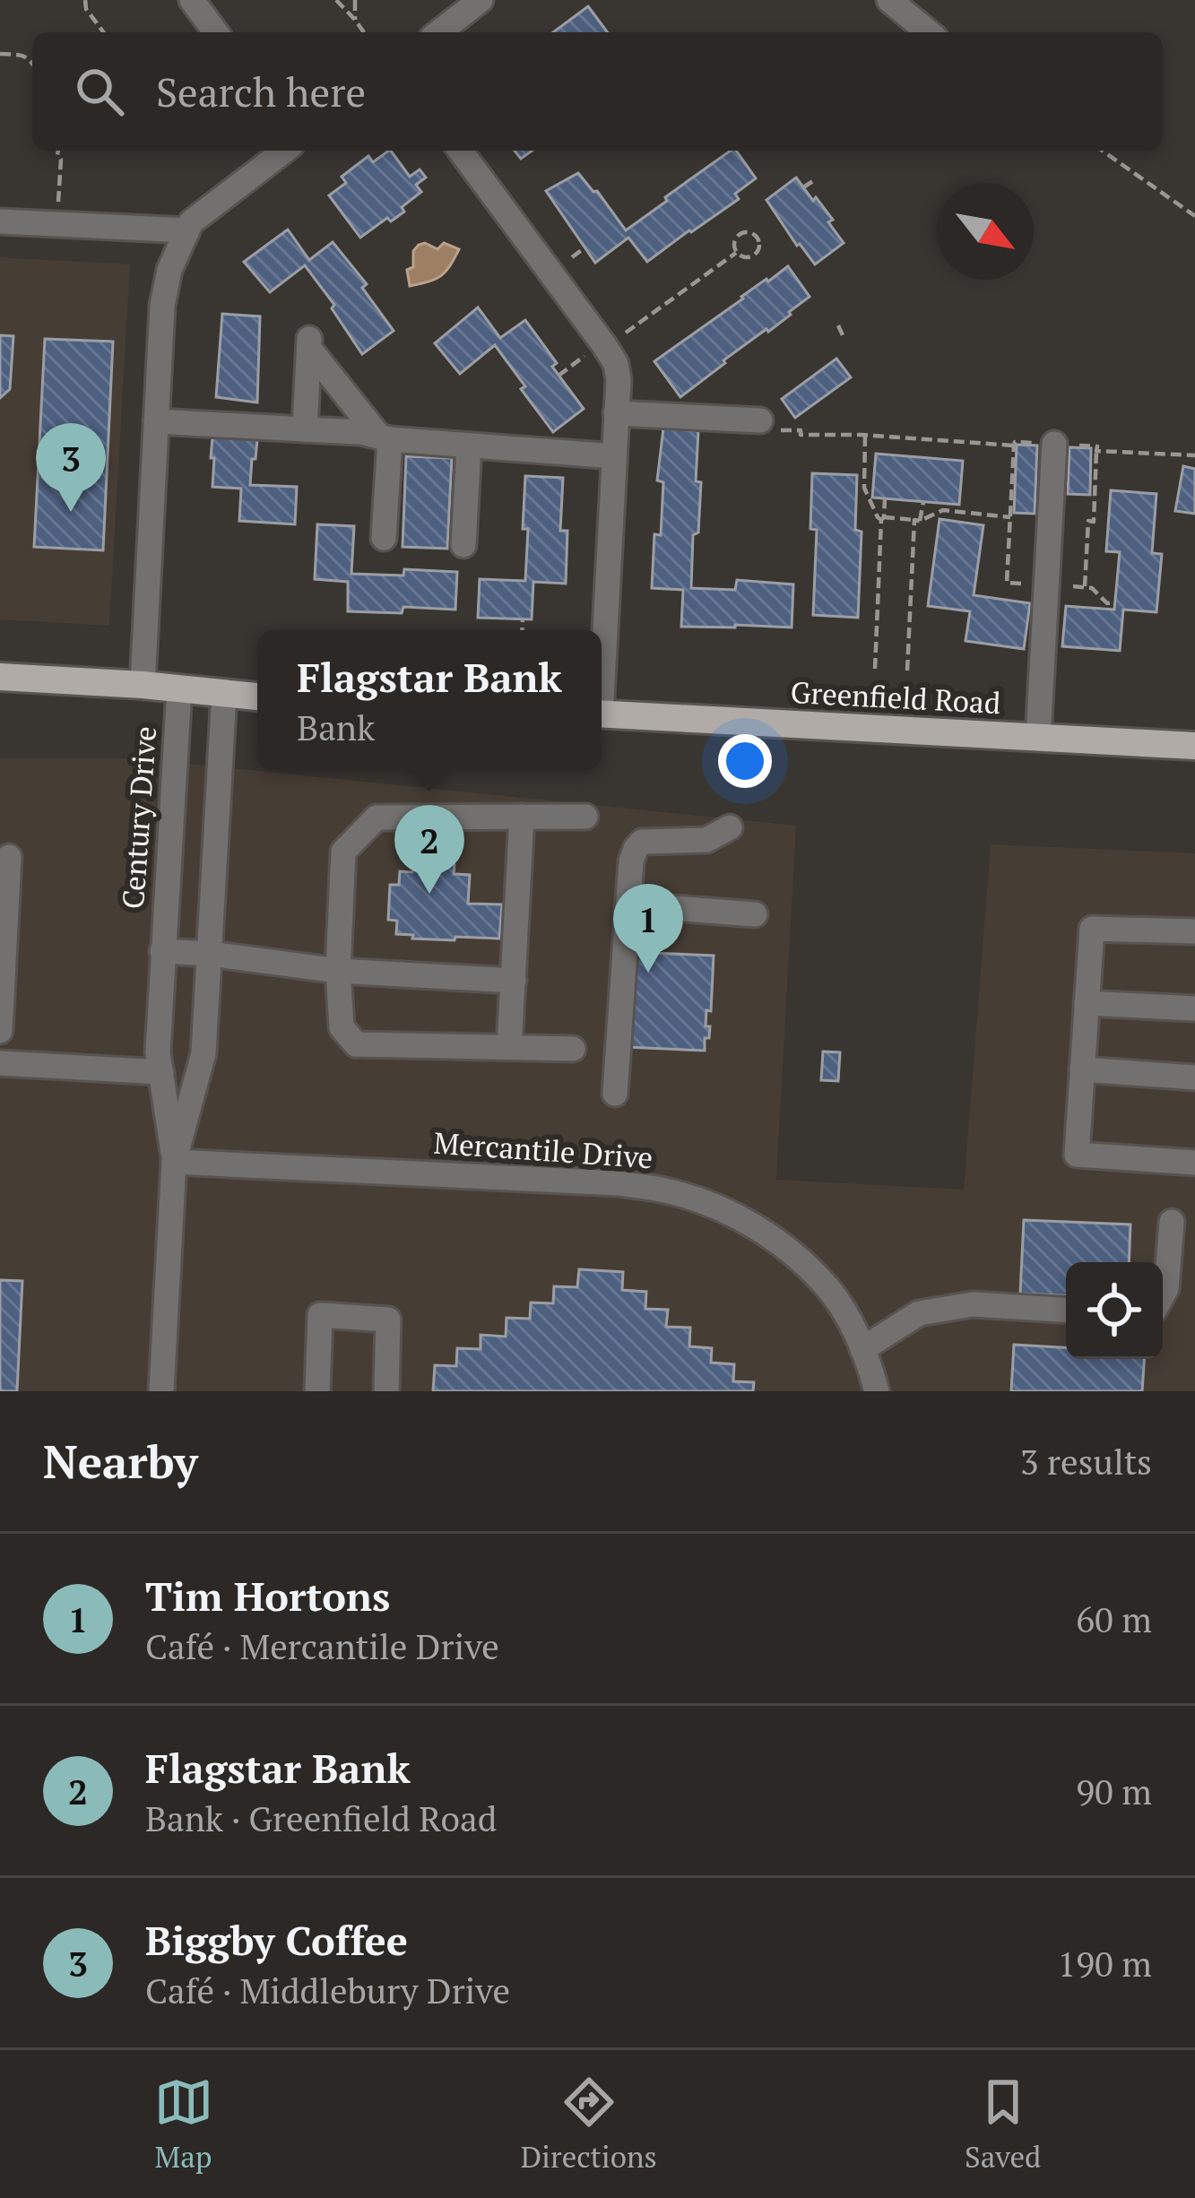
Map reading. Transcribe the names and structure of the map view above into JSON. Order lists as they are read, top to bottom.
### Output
{
  "streets": {
    "main road": ["Greenfield Road"],
    "street": ["Century Drive", "Mercantile Drive"]
  },
  "crossings": [
    ["Century Drive", "Mercantile Drive"]
  ],
  "north": "bottom right",
  "page": {
    "search": "Search here",
    "pins": ["3", "2", "1"],
    "popup": ["Flagstar Bank", "Bank"],
    "heading": ["Nearby", "3 results"],
    "list": [
      {
        "mark": "1",
        "name": "Tim Hortons",
        "note": "Café · Mercantile Drive",
        "value": "60 m"
      },
      {
        "mark": "2",
        "name": "Flagstar Bank",
        "note": "Bank · Greenfield Road",
        "value": "90 m"
      },
      {
        "mark": "3",
        "name": "Biggby Coffee",
        "note": "Café · Middlebury Drive",
        "value": "190 m"
      }
    ],
    "nav": ["Map", "Directions", "Saved"]
  }
}
